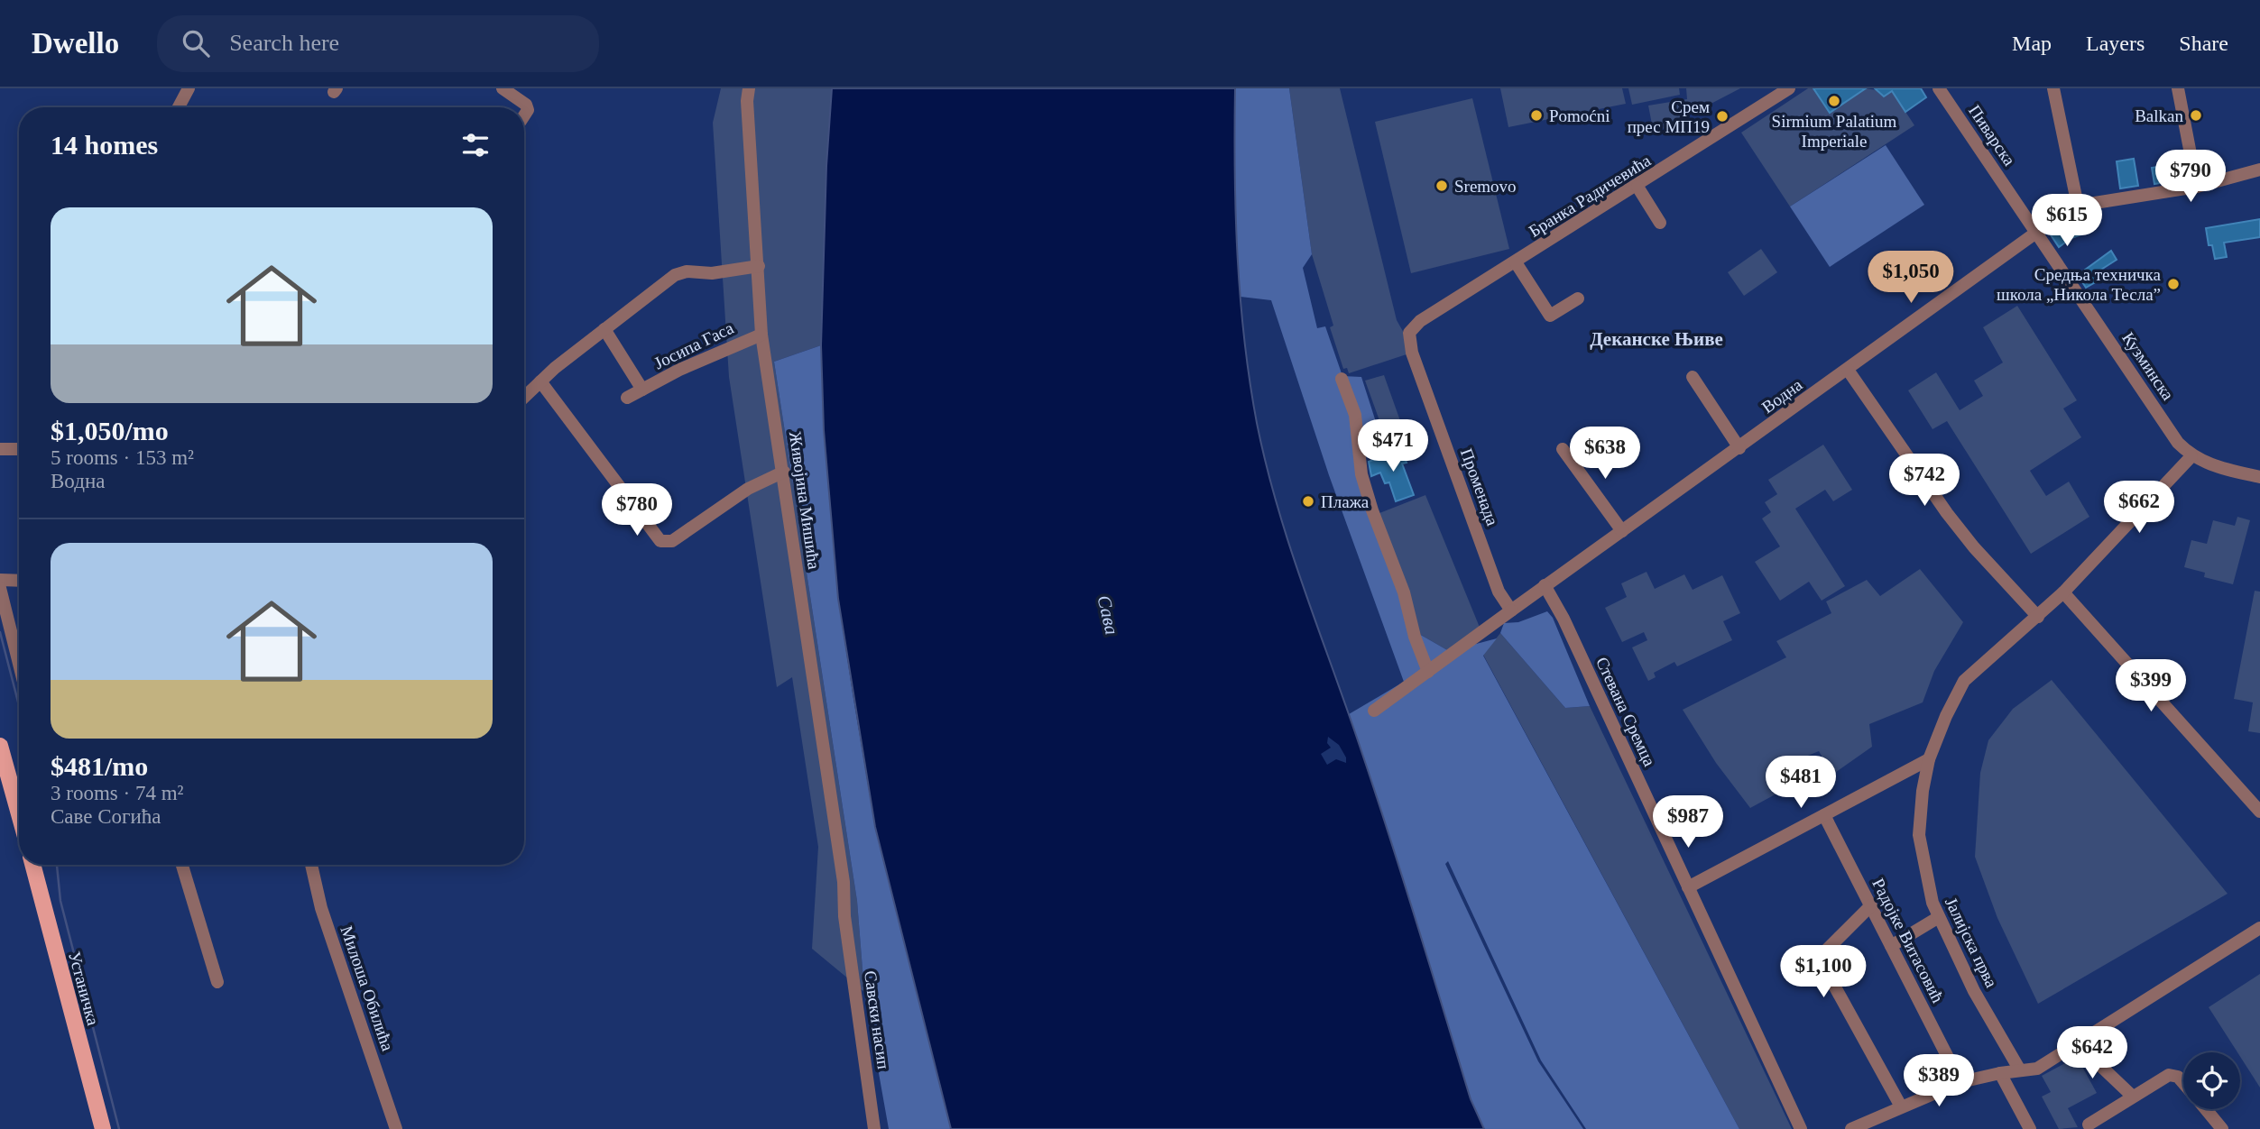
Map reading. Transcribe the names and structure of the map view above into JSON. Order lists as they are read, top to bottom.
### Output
{
  "streets": {
    "main road": ["Устаничка"],
    "street": [
      "Пиварска",
      "Бранка Радичевића",
      "Јосипа Гаса",
      "Кузминска",
      "Водна",
      "Променада",
      "Живојина Мишића",
      "Стевана Сремца",
      "Радојке Витасовић",
      "Јалијска прва",
      "Милоша Обилића",
      "Савски насип"
    ]
  },
  "crossings": [
    ["Пиварска", "Кузминска"],
    ["Пиварска", "Водна"],
    ["Бранка Радичевића", "Променада"],
    ["Јосипа Гаса", "Живојина Мишића"],
    ["Кузминска", "Водна"],
    ["Кузминска", "Јалијска прва"],
    ["Водна", "Стевана Сремца"],
    ["Живојина Мишића", "Савски насип"]
  ],
  "districts": ["Деканске Њиве"],
  "water": ["Сава"],
  "places": [
    "Sirmium Palatium Imperiale",
    "Pomoćni",
    "Balkan",
    "Срем прес МП19",
    "Sremovo",
    "Средња техничка школа „Никола Тесла”",
    "Плажа"
  ],
  "page": {
    "header": "Dwello",
    "search": "Search here",
    "nav": ["Map", "Layers", "Share"],
    "heading": "14 homes",
    "price": [
      "$790",
      "$615",
      "$1,050",
      "$471",
      "$638",
      "$742",
      "$662",
      "$780",
      "$399",
      "$481",
      "$987",
      "$1,100",
      "$642",
      "$389"
    ],
    "list": [
      {
        "name": "$1,050/mo",
        "note": "5 rooms · 153 m² · Водна"
      },
      {
        "name": "$481/mo",
        "note": "3 rooms · 74 m² · Саве Согића"
      }
    ]
  }
}
